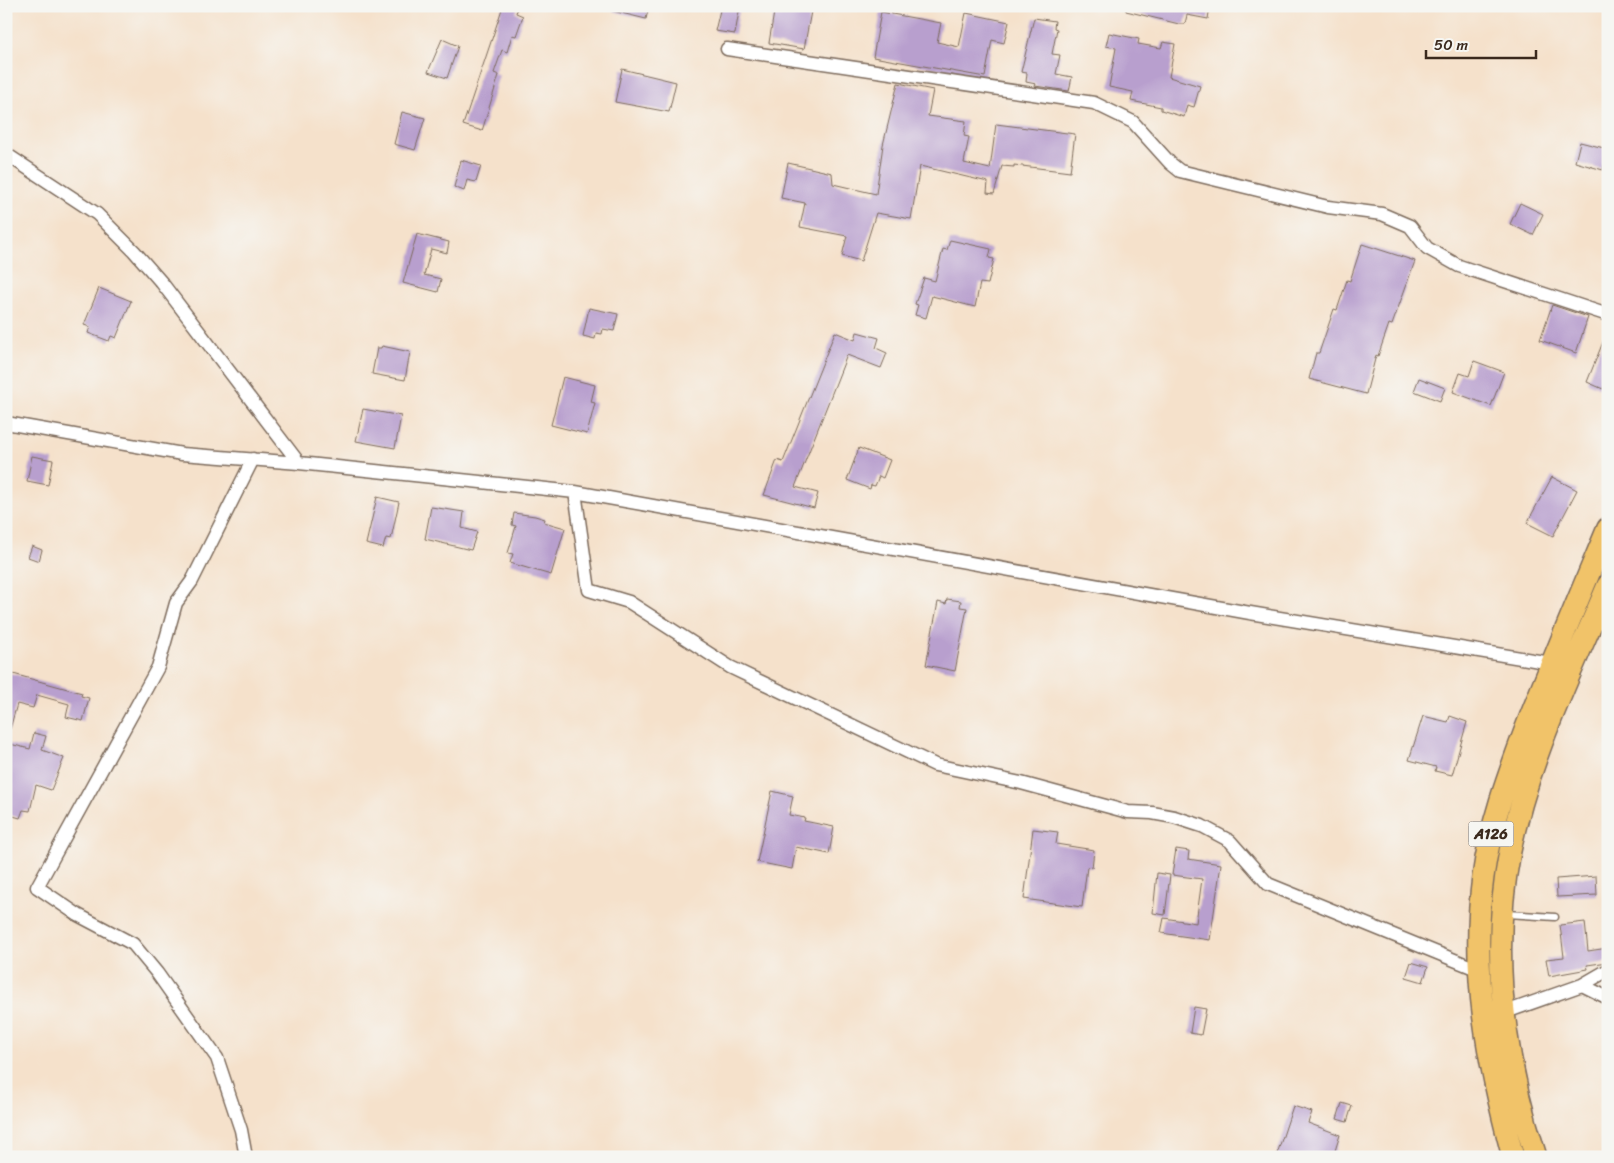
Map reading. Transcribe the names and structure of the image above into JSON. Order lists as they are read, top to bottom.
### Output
{
  "streets": {
    "highway": ["A126"]
  },
  "scale_bar": "50 m"
}
